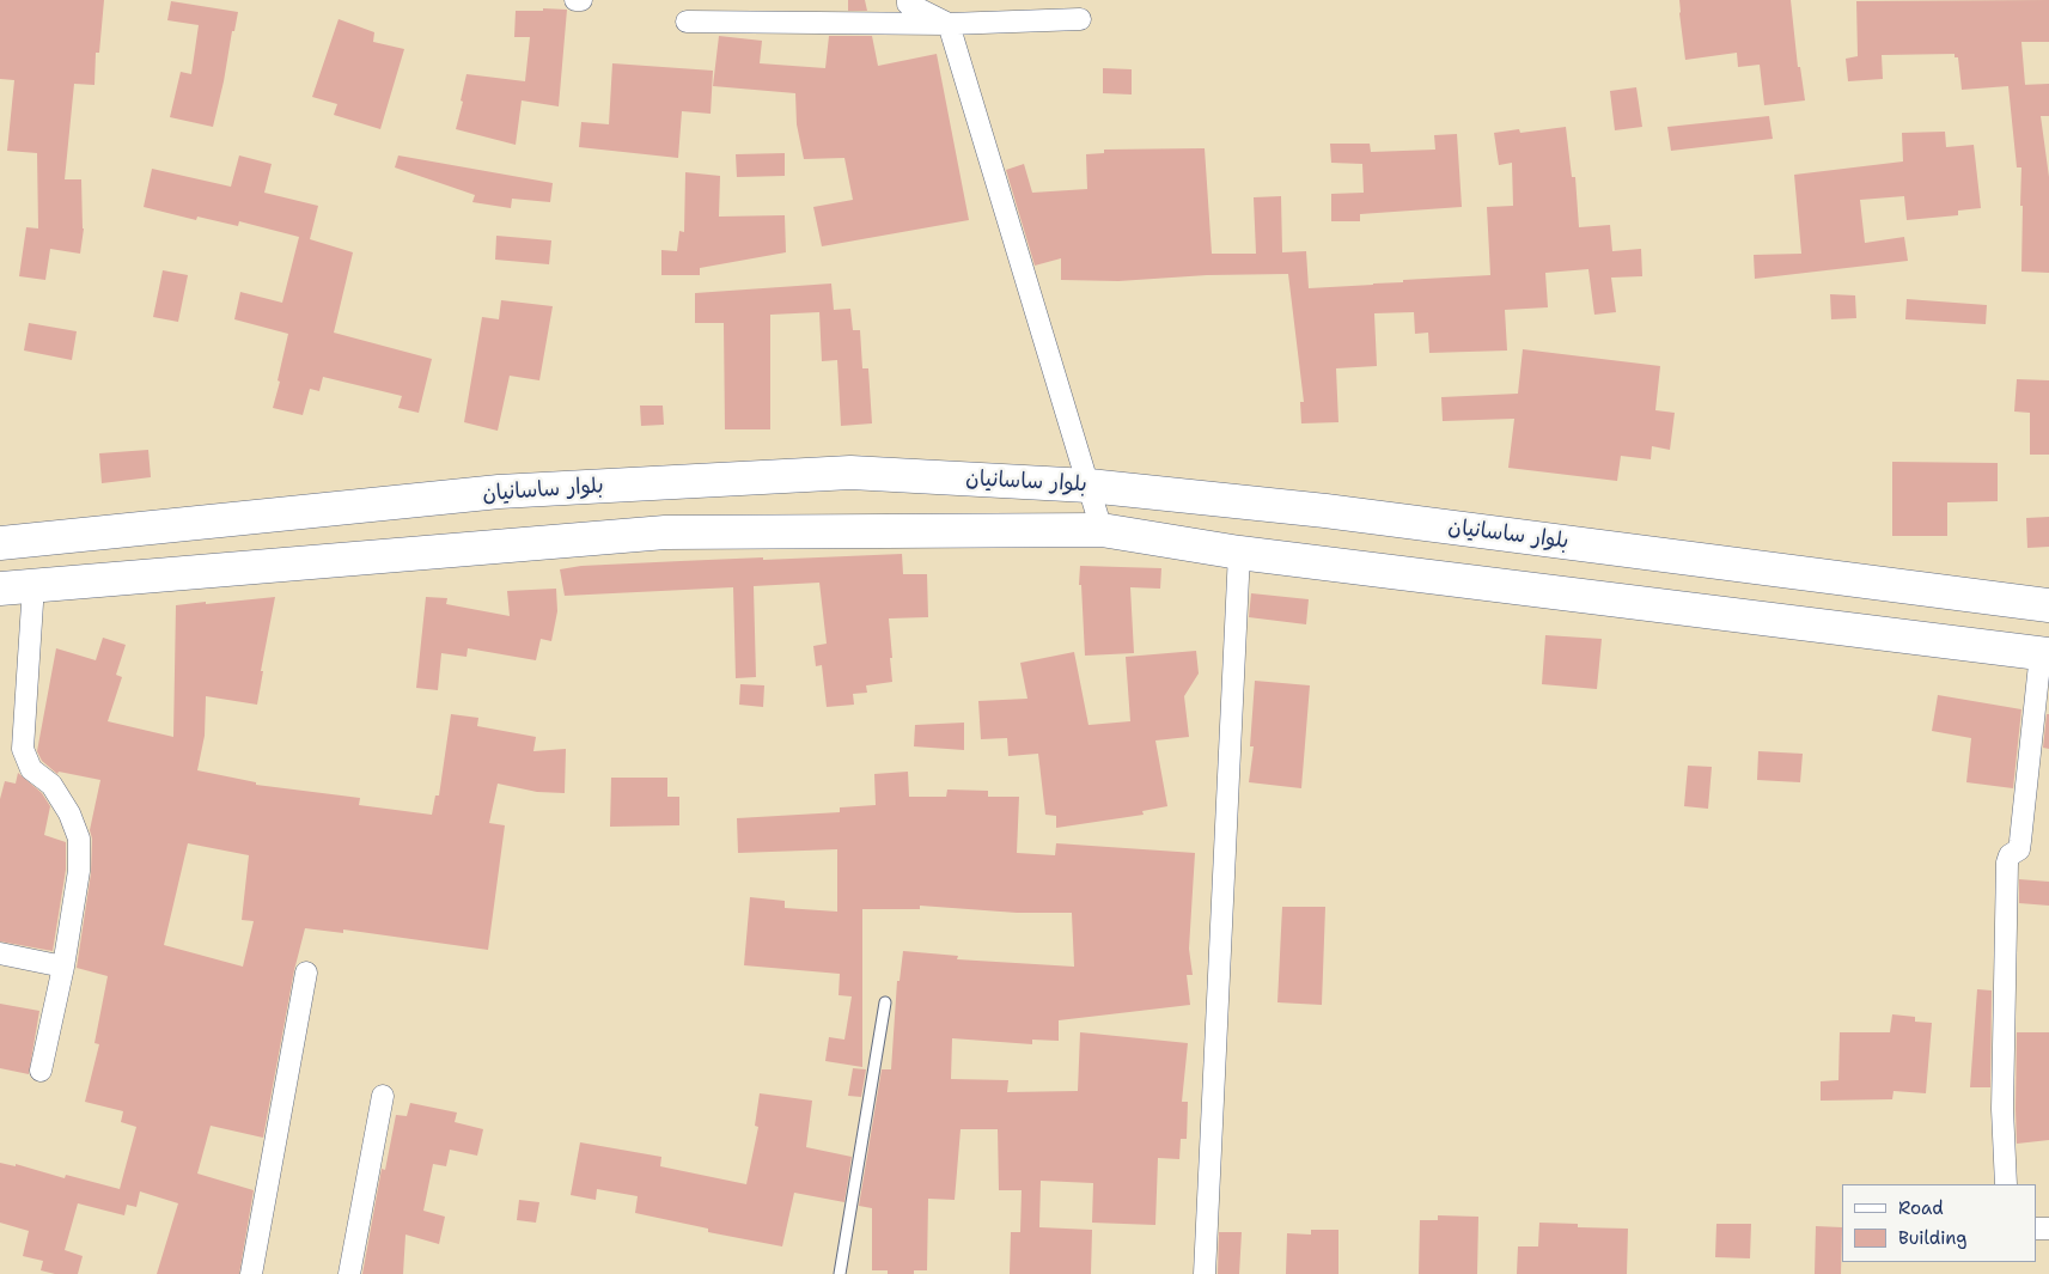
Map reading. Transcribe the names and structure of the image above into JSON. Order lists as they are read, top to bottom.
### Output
{
  "streets": {
    "highway": ["بلوار ساسانیان"]
  },
  "legend": ["Road", "Building"]
}
